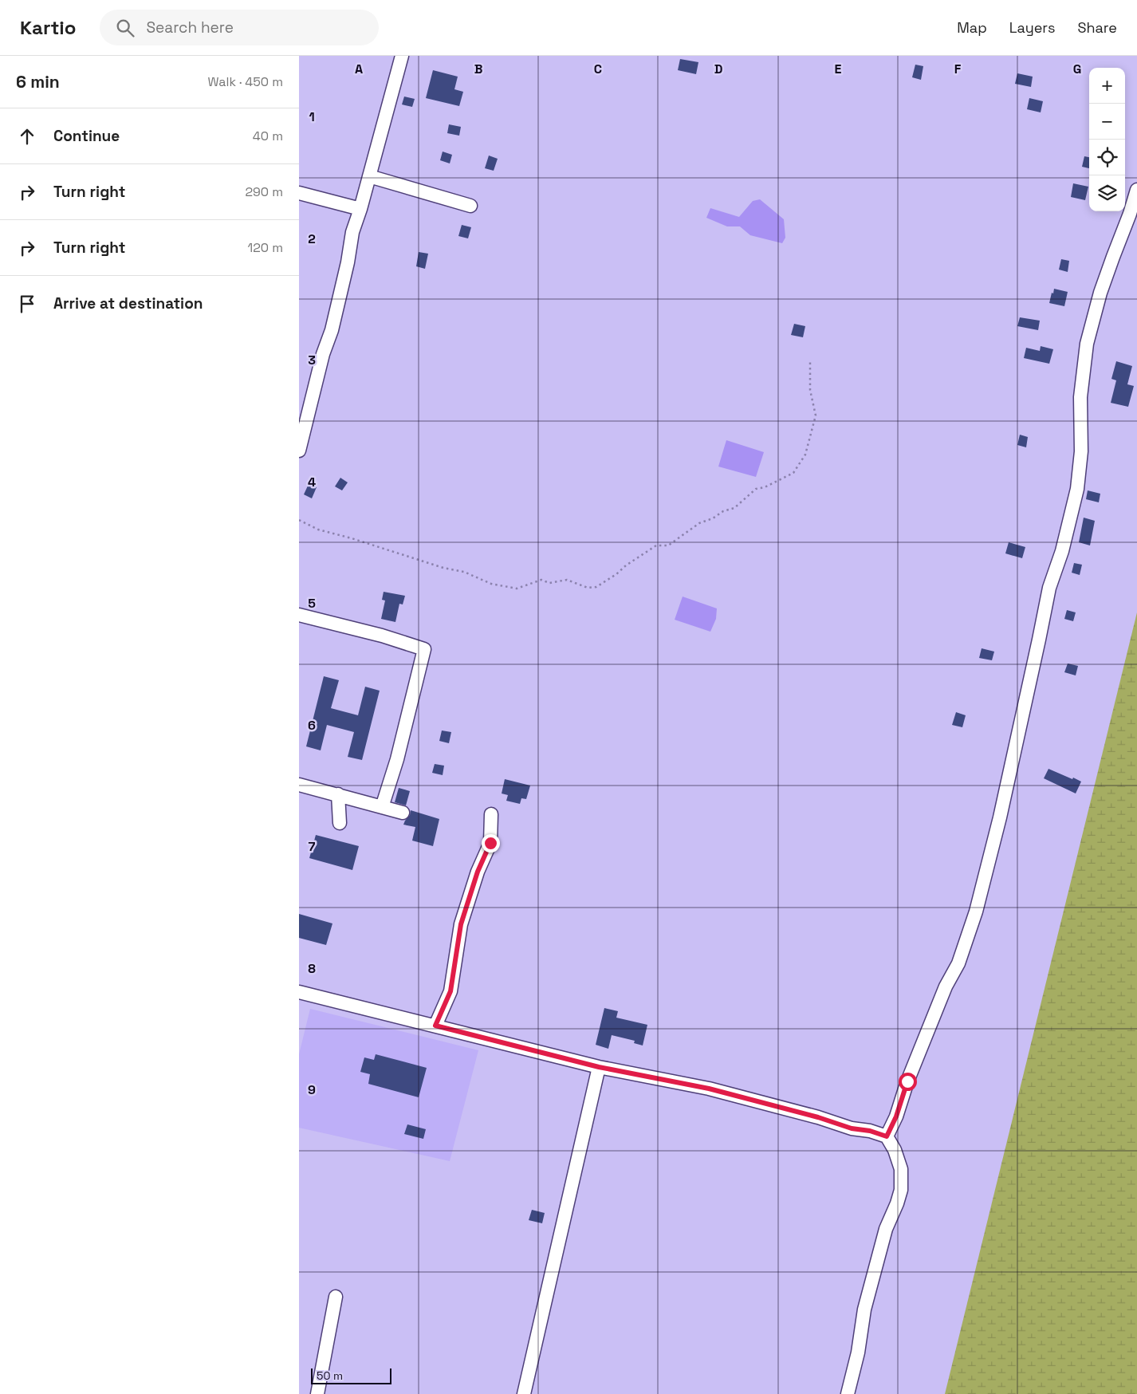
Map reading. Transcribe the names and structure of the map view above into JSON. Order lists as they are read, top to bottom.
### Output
{
  "scale_bar": "50 m",
  "page": {
    "header": "Kartio",
    "search": "Search here",
    "nav": ["Map", "Layers", "Share"],
    "heading": ["6 min", "Walk · 450 m"],
    "map_buttons": ["+", "−"],
    "list": [
      ["Continue", "40 m"],
      ["Turn right", "290 m"],
      ["Turn right", "120 m"],
      "Arrive at destination"
    ],
    "scale": "50 m"
  },
  "grid": {
    "columns": [
      "A",
      "B",
      "C",
      "D",
      "E",
      "F",
      "G"
    ],
    "rows": [
      "1",
      "2",
      "3",
      "4",
      "5",
      "6",
      "7",
      "8",
      "9"
    ]
  }
}
